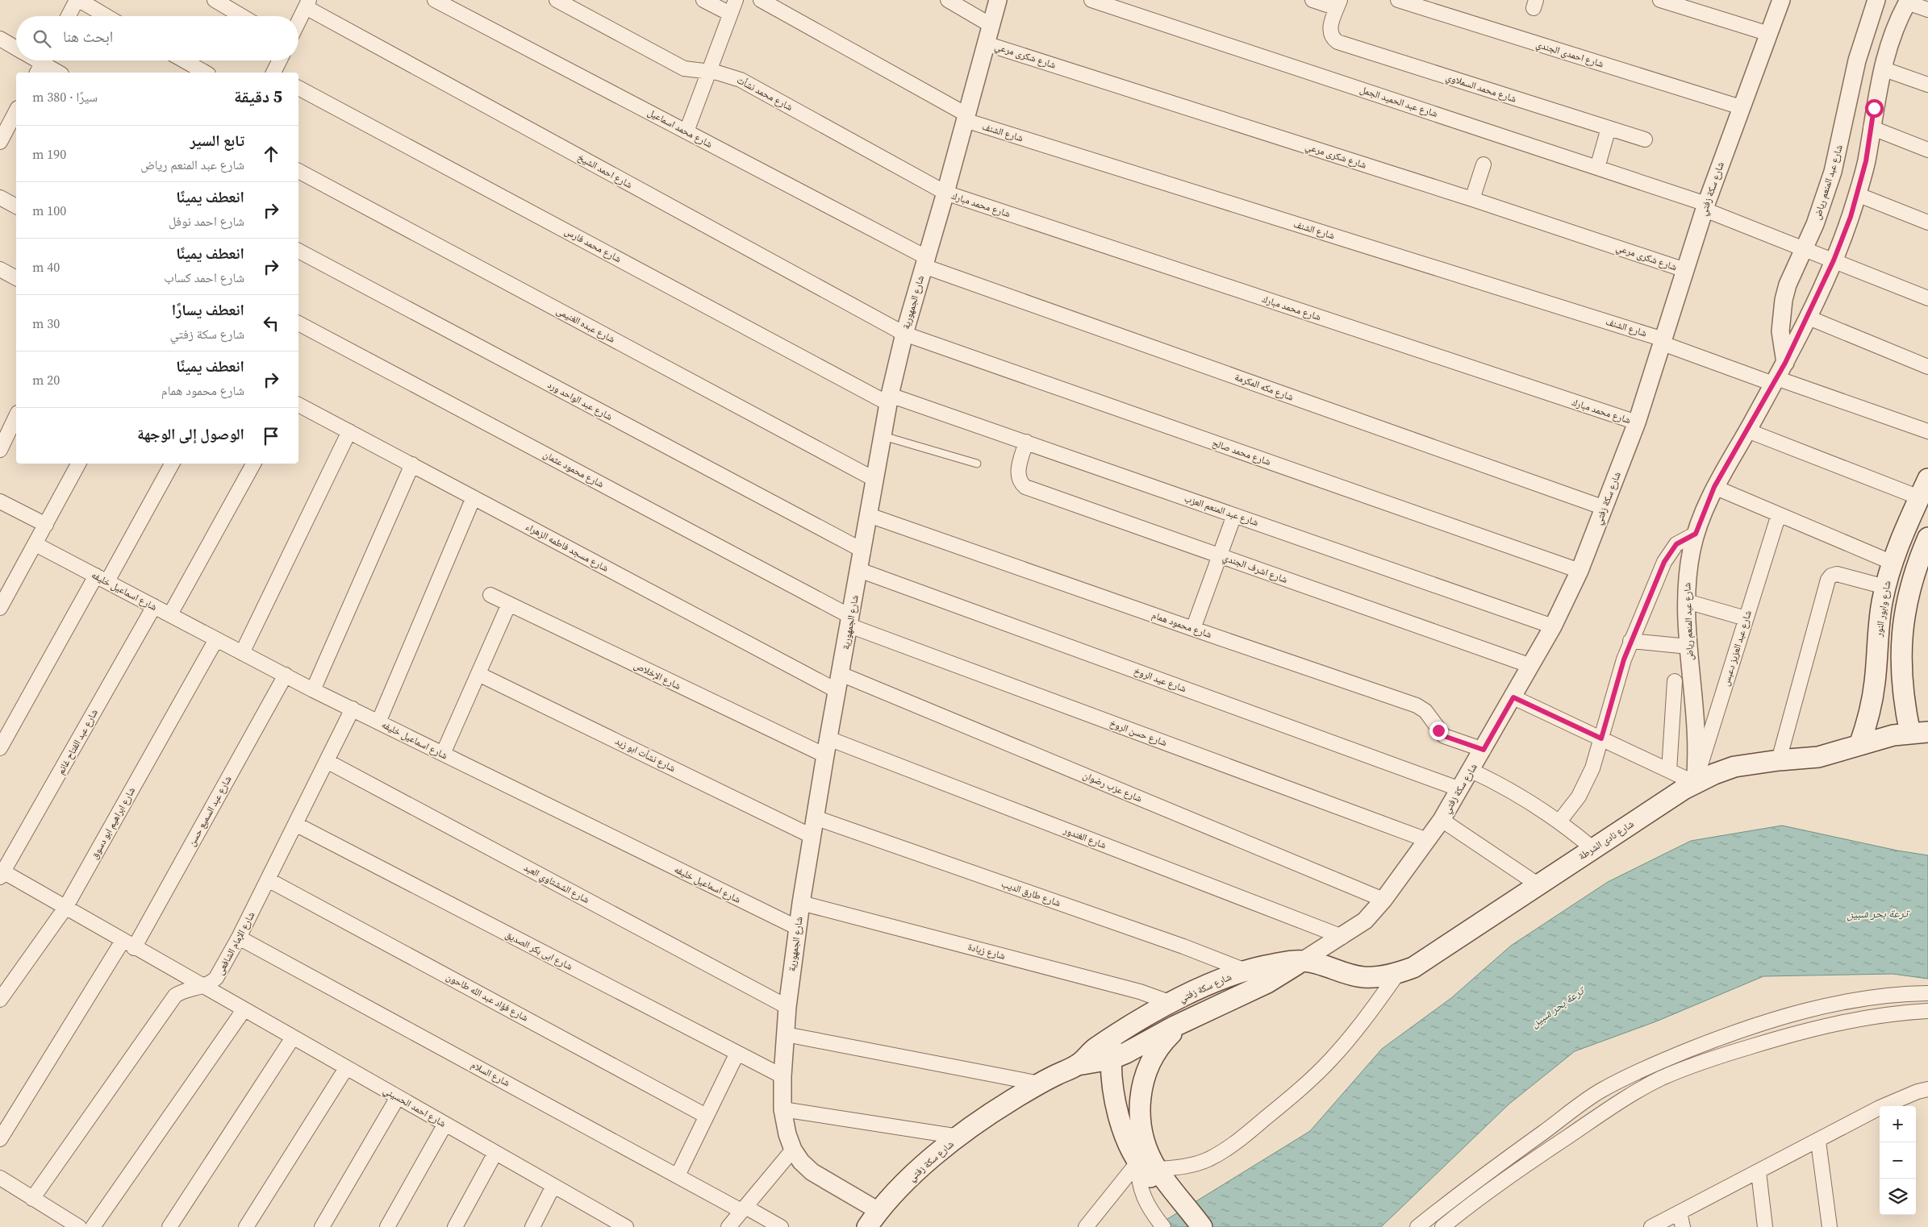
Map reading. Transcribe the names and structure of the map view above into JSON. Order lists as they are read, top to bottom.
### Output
{
  "streets": {
    "main road": ["شارع سكة زفتي", "شارع وابور النور", "شارع نادى الشرطة"],
    "street": [
      "شارع احمدى الجندي",
      "شارع شكرى مرعي",
      "شارع محمد السملاوي",
      "شارع محمد نشأت",
      "شارع عبد الحميد الجمل",
      "شارع محمد اسماعيل",
      "شارع الشنف",
      "شارع احمد الشيخ",
      "شارع عبد المنعم رياض",
      "شارع محمد مبارك",
      "شارع محمد فارس",
      "شارع الجمهورية",
      "شارع عبده الغنيمى",
      "شارع مكه المكرمة",
      "شارع عبد الواحد ورد",
      "شارع محمد صالح",
      "شارع محمود عثمان",
      "شارع عبد المنعم العزب",
      "شارع مسجد فاطمه الزهراء",
      "شارع اشرف الجندي",
      "شارع اسماعيل خليفه",
      "شارع محمود همام",
      "شارع عبد العزيز دعبس",
      "شارع الإخلاص",
      "شارع عيد الروخ",
      "شارع حسن الروخ",
      "شارع عبد الفتاح غانم",
      "شارع نشأت ابو زيد",
      "شارع عزب رضوان",
      "شارع عبد السميع حسن",
      "شارع ابراهيم ابو دسوق",
      "شارع الغندور",
      "شارع الششتاوي العبد",
      "شارع طارق الديب",
      "شارع الإمام الشافعى",
      "شارع ابى بكر الصديق",
      "شارع زيادة",
      "شارع فؤاد عبد الله طاحون",
      "شارع السلام",
      "شارع احمد الحسيني"
    ]
  },
  "crossings": [
    ["شارع احمدى الجندي", "شارع سكة زفتي"],
    ["شارع شكرى مرعي", "شارع سكة زفتي"],
    ["شارع شكرى مرعي", "شارع الجمهورية"],
    ["شارع محمد نشأت", "شارع محمد مبارك"],
    ["شارع محمد نشأت", "شارع الجمهورية"],
    ["شارع عبد الحميد الجمل", "شارع عبد المنعم رياض"],
    ["شارع عبد الحميد الجمل", "شارع سكة زفتي"],
    ["شارع محمد اسماعيل", "شارع الجمهورية"],
    ["شارع محمد اسماعيل", "شارع مكه المكرمة"],
    ["شارع الشنف", "شارع عبد المنعم رياض"],
    ["شارع الشنف", "شارع سكة زفتي"],
    ["شارع الشنف", "شارع الجمهورية"],
    ["شارع احمد الشيخ", "شارع الجمهورية"],
    ["شارع احمد الشيخ", "شارع محمد صالح"],
    ["شارع عبد المنعم رياض", "شارع عبد العزيز دعبس"],
    ["شارع عبد المنعم رياض", "شارع نادى الشرطة"],
    ["شارع سكة زفتي", "شارع محمد مبارك"],
    ["شارع سكة زفتي", "شارع الجمهورية"],
    ["شارع سكة زفتي", "شارع مكه المكرمة"],
    ["شارع سكة زفتي", "شارع محمد صالح"],
    ["شارع سكة زفتي", "شارع عبد المنعم العزب"],
    ["شارع سكة زفتي", "شارع اشرف الجندي"],
    ["شارع سكة زفتي", "شارع محمود همام"],
    ["شارع سكة زفتي", "شارع عيد الروخ"],
    ["شارع سكة زفتي", "شارع حسن الروخ"],
    ["شارع سكة زفتي", "شارع عزب رضوان"],
    ["شارع سكة زفتي", "شارع الغندور"],
    ["شارع سكة زفتي", "شارع نادى الشرطة"],
    ["شارع سكة زفتي", "شارع طارق الديب"],
    ["شارع سكة زفتي", "شارع زيادة"],
    ["شارع محمد مبارك", "شارع الجمهورية"],
    ["شارع محمد فارس", "شارع الجمهورية"],
    ["شارع محمد فارس", "شارع عبد المنعم العزب"],
    ["شارع الجمهورية", "شارع عبده الغنيمى"],
    ["شارع الجمهورية", "شارع مكه المكرمة"],
    ["شارع الجمهورية", "شارع عبد الواحد ورد"],
    ["شارع الجمهورية", "شارع محمد صالح"],
    ["شارع الجمهورية", "شارع محمود عثمان"],
    ["شارع الجمهورية", "شارع عبد المنعم العزب"],
    ["شارع الجمهورية", "شارع مسجد فاطمه الزهراء"],
    ["شارع الجمهورية", "شارع اسماعيل خليفه"],
    ["شارع الجمهورية", "شارع محمود همام"],
    ["شارع الجمهورية", "شارع الإخلاص"],
    ["شارع الجمهورية", "شارع عيد الروخ"],
    ["شارع الجمهورية", "شارع حسن الروخ"],
    ["شارع الجمهورية", "شارع نشأت ابو زيد"],
    ["شارع الجمهورية", "شارع عزب رضوان"],
    ["شارع الجمهورية", "شارع الغندور"],
    ["شارع الجمهورية", "شارع الششتاوي العبد"],
    ["شارع الجمهورية", "شارع طارق الديب"],
    ["شارع الجمهورية", "شارع ابى بكر الصديق"],
    ["شارع الجمهورية", "شارع زيادة"],
    ["شارع محمود عثمان", "شارع حسن الروخ"],
    ["شارع عبد المنعم العزب", "شارع اشرف الجندي"],
    ["شارع اسماعيل خليفه", "شارع عبد الفتاح غانم"],
    ["شارع اسماعيل خليفه", "شارع عبد السميع حسن"],
    ["شارع اسماعيل خليفه", "شارع ابراهيم ابو دسوق"],
    ["شارع اسماعيل خليفه", "شارع الإمام الشافعى"],
    ["شارع وابور النور", "شارع نادى الشرطة"],
    ["شارع عبد العزيز دعبس", "شارع نادى الشرطة"],
    ["شارع عبد الفتاح غانم", "شارع احمد الحسيني"],
    ["شارع عبد السميع حسن", "شارع احمد الحسيني"],
    ["شارع ابراهيم ابو دسوق", "شارع احمد الحسيني"],
    ["شارع الششتاوي العبد", "شارع الإمام الشافعى"],
    ["شارع الإمام الشافعى", "شارع ابى بكر الصديق"],
    ["شارع الإمام الشافعى", "شارع فؤاد عبد الله طاحون"],
    ["شارع الإمام الشافعى", "شارع السلام"],
    ["شارع الإمام الشافعى", "شارع احمد الحسيني"]
  ],
  "water": ["ترعة بحر شبين"],
  "page": {
    "search": "ابحث هنا",
    "heading": ["5 دقيقة", "سيرًا · 380 m"],
    "list": [
      ["تابع السير", "شارع عبد المنعم رياض", "190 m"],
      ["انعطف يمينًا", "شارع احمد نوفل", "100 m"],
      ["انعطف يمينًا", "شارع احمد كساب", "40 m"],
      ["انعطف يسارًا", "شارع سكة زفتي", "30 m"],
      ["انعطف يمينًا", "شارع محمود همام", "20 m"],
      "الوصول إلى الوجهة"
    ],
    "map_buttons": ["+", "−"]
  }
}
